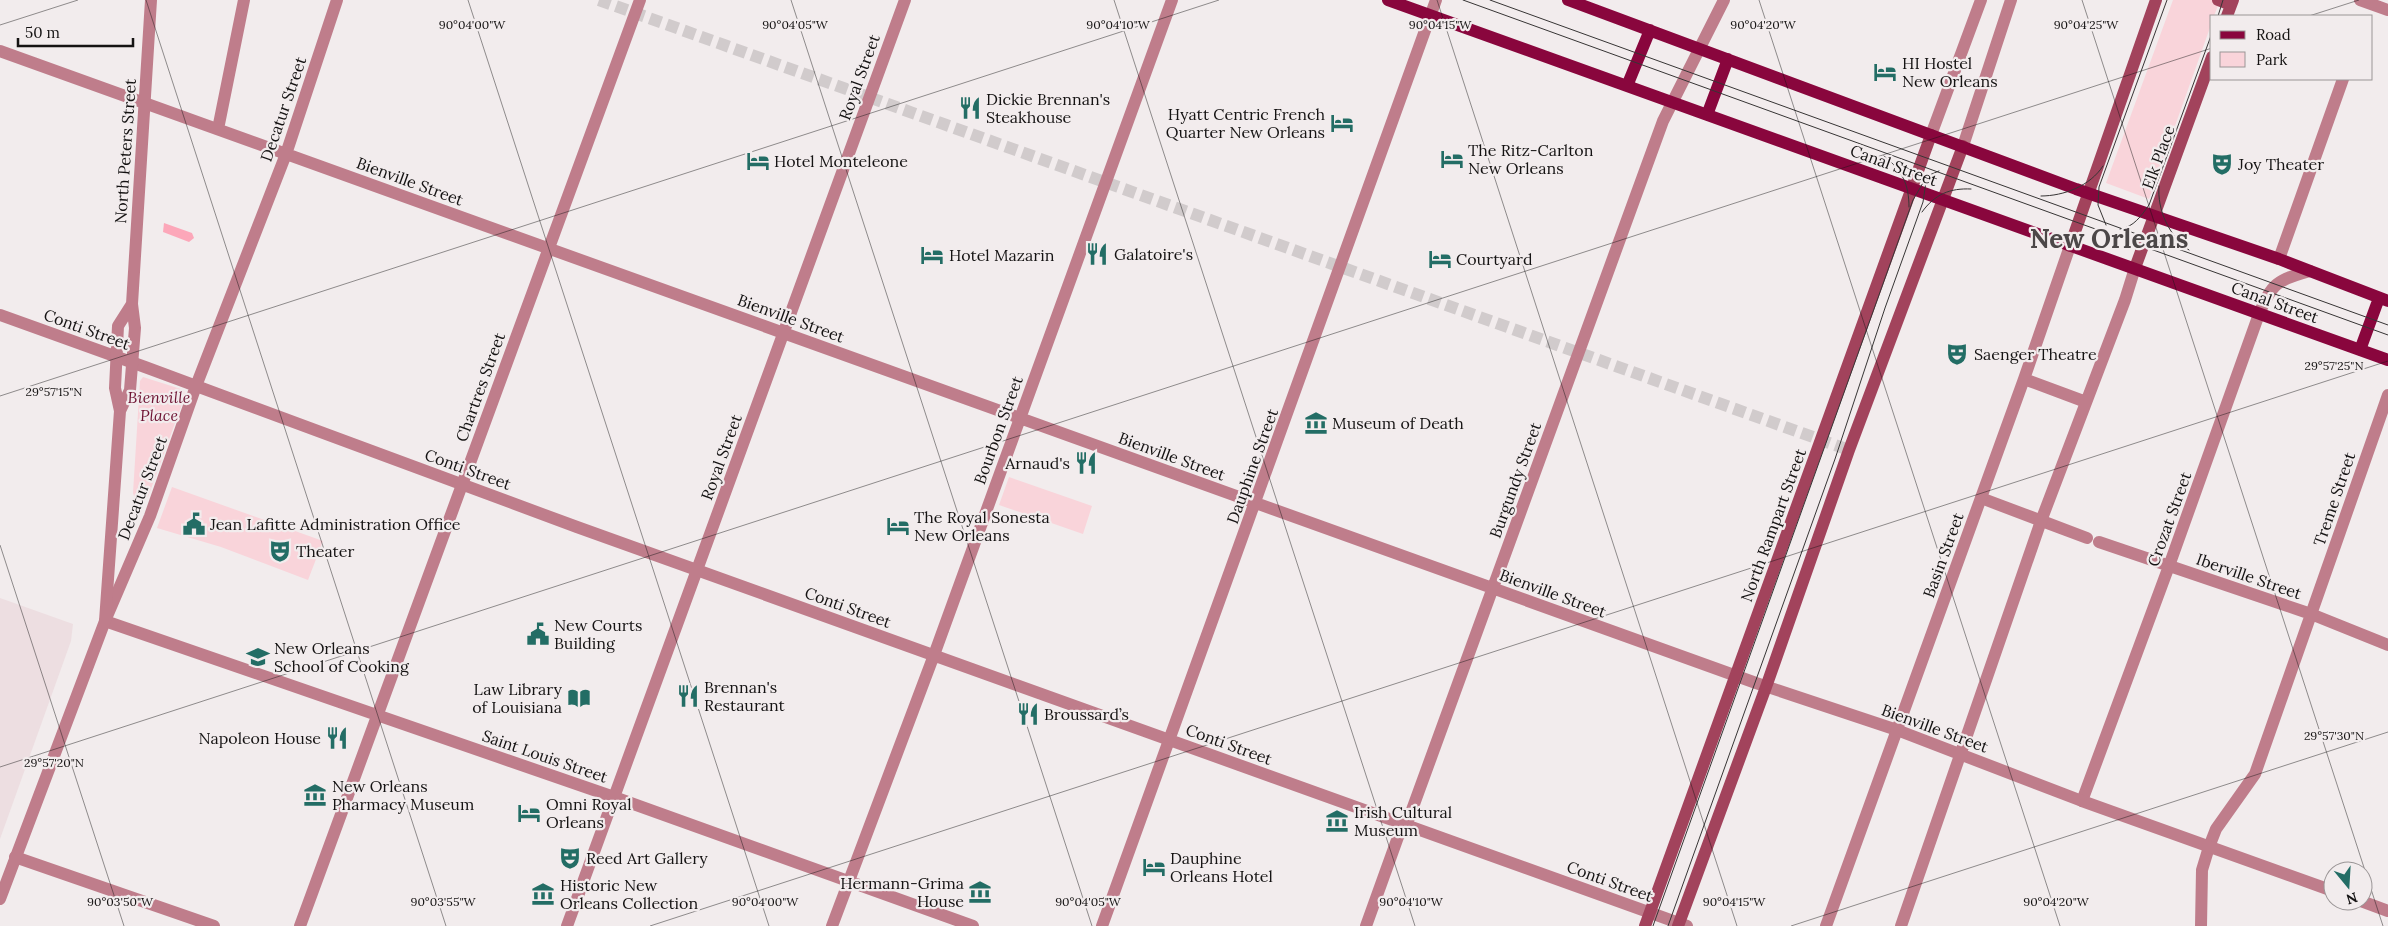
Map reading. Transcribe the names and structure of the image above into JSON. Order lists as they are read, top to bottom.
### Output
{
  "streets": {
    "main road": [
      "Elk Place",
      "Canal Street",
      "North Rampart Street",
      "Basin Street"
    ],
    "street": [
      "Royal Street",
      "Decatur Street",
      "North Peters Street",
      "Bienville Street",
      "Conti Street",
      "Chartres Street",
      "Bourbon Street",
      "Dauphine Street",
      "Burgundy Street",
      "Treme Street",
      "Crozat Street",
      "Iberville Street",
      "Saint Louis Street"
    ]
  },
  "crossings": [
    ["Royal Street", "Bienville Street"],
    ["Royal Street", "Conti Street"],
    ["Royal Street", "Saint Louis Street"],
    ["Decatur Street", "North Peters Street"],
    ["Decatur Street", "Bienville Street"],
    ["Decatur Street", "Conti Street"],
    ["Decatur Street", "Saint Louis Street"],
    ["North Peters Street", "Bienville Street"],
    ["North Peters Street", "Conti Street"],
    ["North Peters Street", "Saint Louis Street"],
    ["Elk Place", "Canal Street"],
    ["Canal Street", "Dauphine Street"],
    ["Canal Street", "Burgundy Street"],
    ["Canal Street", "Crozat Street"],
    ["Canal Street", "North Rampart Street"],
    ["Canal Street", "Basin Street"],
    ["Bienville Street", "Chartres Street"],
    ["Bienville Street", "Bourbon Street"],
    ["Bienville Street", "Dauphine Street"],
    ["Bienville Street", "Burgundy Street"],
    ["Bienville Street", "Treme Street"],
    ["Bienville Street", "Crozat Street"],
    ["Bienville Street", "North Rampart Street"],
    ["Bienville Street", "Basin Street"],
    ["Conti Street", "Chartres Street"],
    ["Conti Street", "Bourbon Street"],
    ["Conti Street", "Dauphine Street"],
    ["Conti Street", "Burgundy Street"],
    ["Conti Street", "North Rampart Street"],
    ["Chartres Street", "Saint Louis Street"],
    ["Bourbon Street", "Saint Louis Street"],
    ["Treme Street", "Iberville Street"],
    ["Crozat Street", "Iberville Street"],
    ["Basin Street", "Iberville Street"]
  ],
  "districts": ["New Orleans"],
  "parks": ["Bienville Place"],
  "places": {
    "hotel": [
      "HI Hostel New Orleans",
      "Hyatt Centric French Quarter New Orleans",
      "The Ritz-Carlton New Orleans",
      "Hotel Monteleone",
      "Hotel Mazarin",
      "Courtyard",
      "The Royal Sonesta New Orleans",
      "Omni Royal Orleans",
      "Dauphine Orleans Hotel"
    ],
    "restaurant": [
      "Dickie Brennan's Steakhouse",
      "Galatoire's",
      "Arnaud's",
      "Brennan's Restaurant",
      "Broussard’s",
      "Napoleon House"
    ],
    "theatre": [
      "Joy Theater",
      "Saenger Theatre",
      "Theater",
      "Reed Art Gallery"
    ],
    "museum": [
      "Museum of Death",
      "New Orleans Pharmacy Museum",
      "Irish Cultural Museum",
      "Hermann-Grima House",
      "Historic New Orleans Collection"
    ],
    "public building": ["Jean Lafitte Administration Office", "New Courts Building"],
    "school or university": ["New Orleans School of Cooking"],
    "library": ["Law Library of Louisiana"]
  },
  "legend": ["Road", "Park"],
  "scale_bar": "50 m",
  "north": "bottom",
  "coordinates": [
    "90°04'00\"W",
    "90°04'05\"W",
    "90°04'10\"W",
    "90°04'15\"W",
    "90°04'20\"W",
    "90°04'25\"W",
    "29°57'25\"N",
    "29°57'15\"N",
    "29°57'30\"N",
    "29°57'20\"N",
    "90°03'50\"W",
    "90°03'55\"W"
  ]
}
